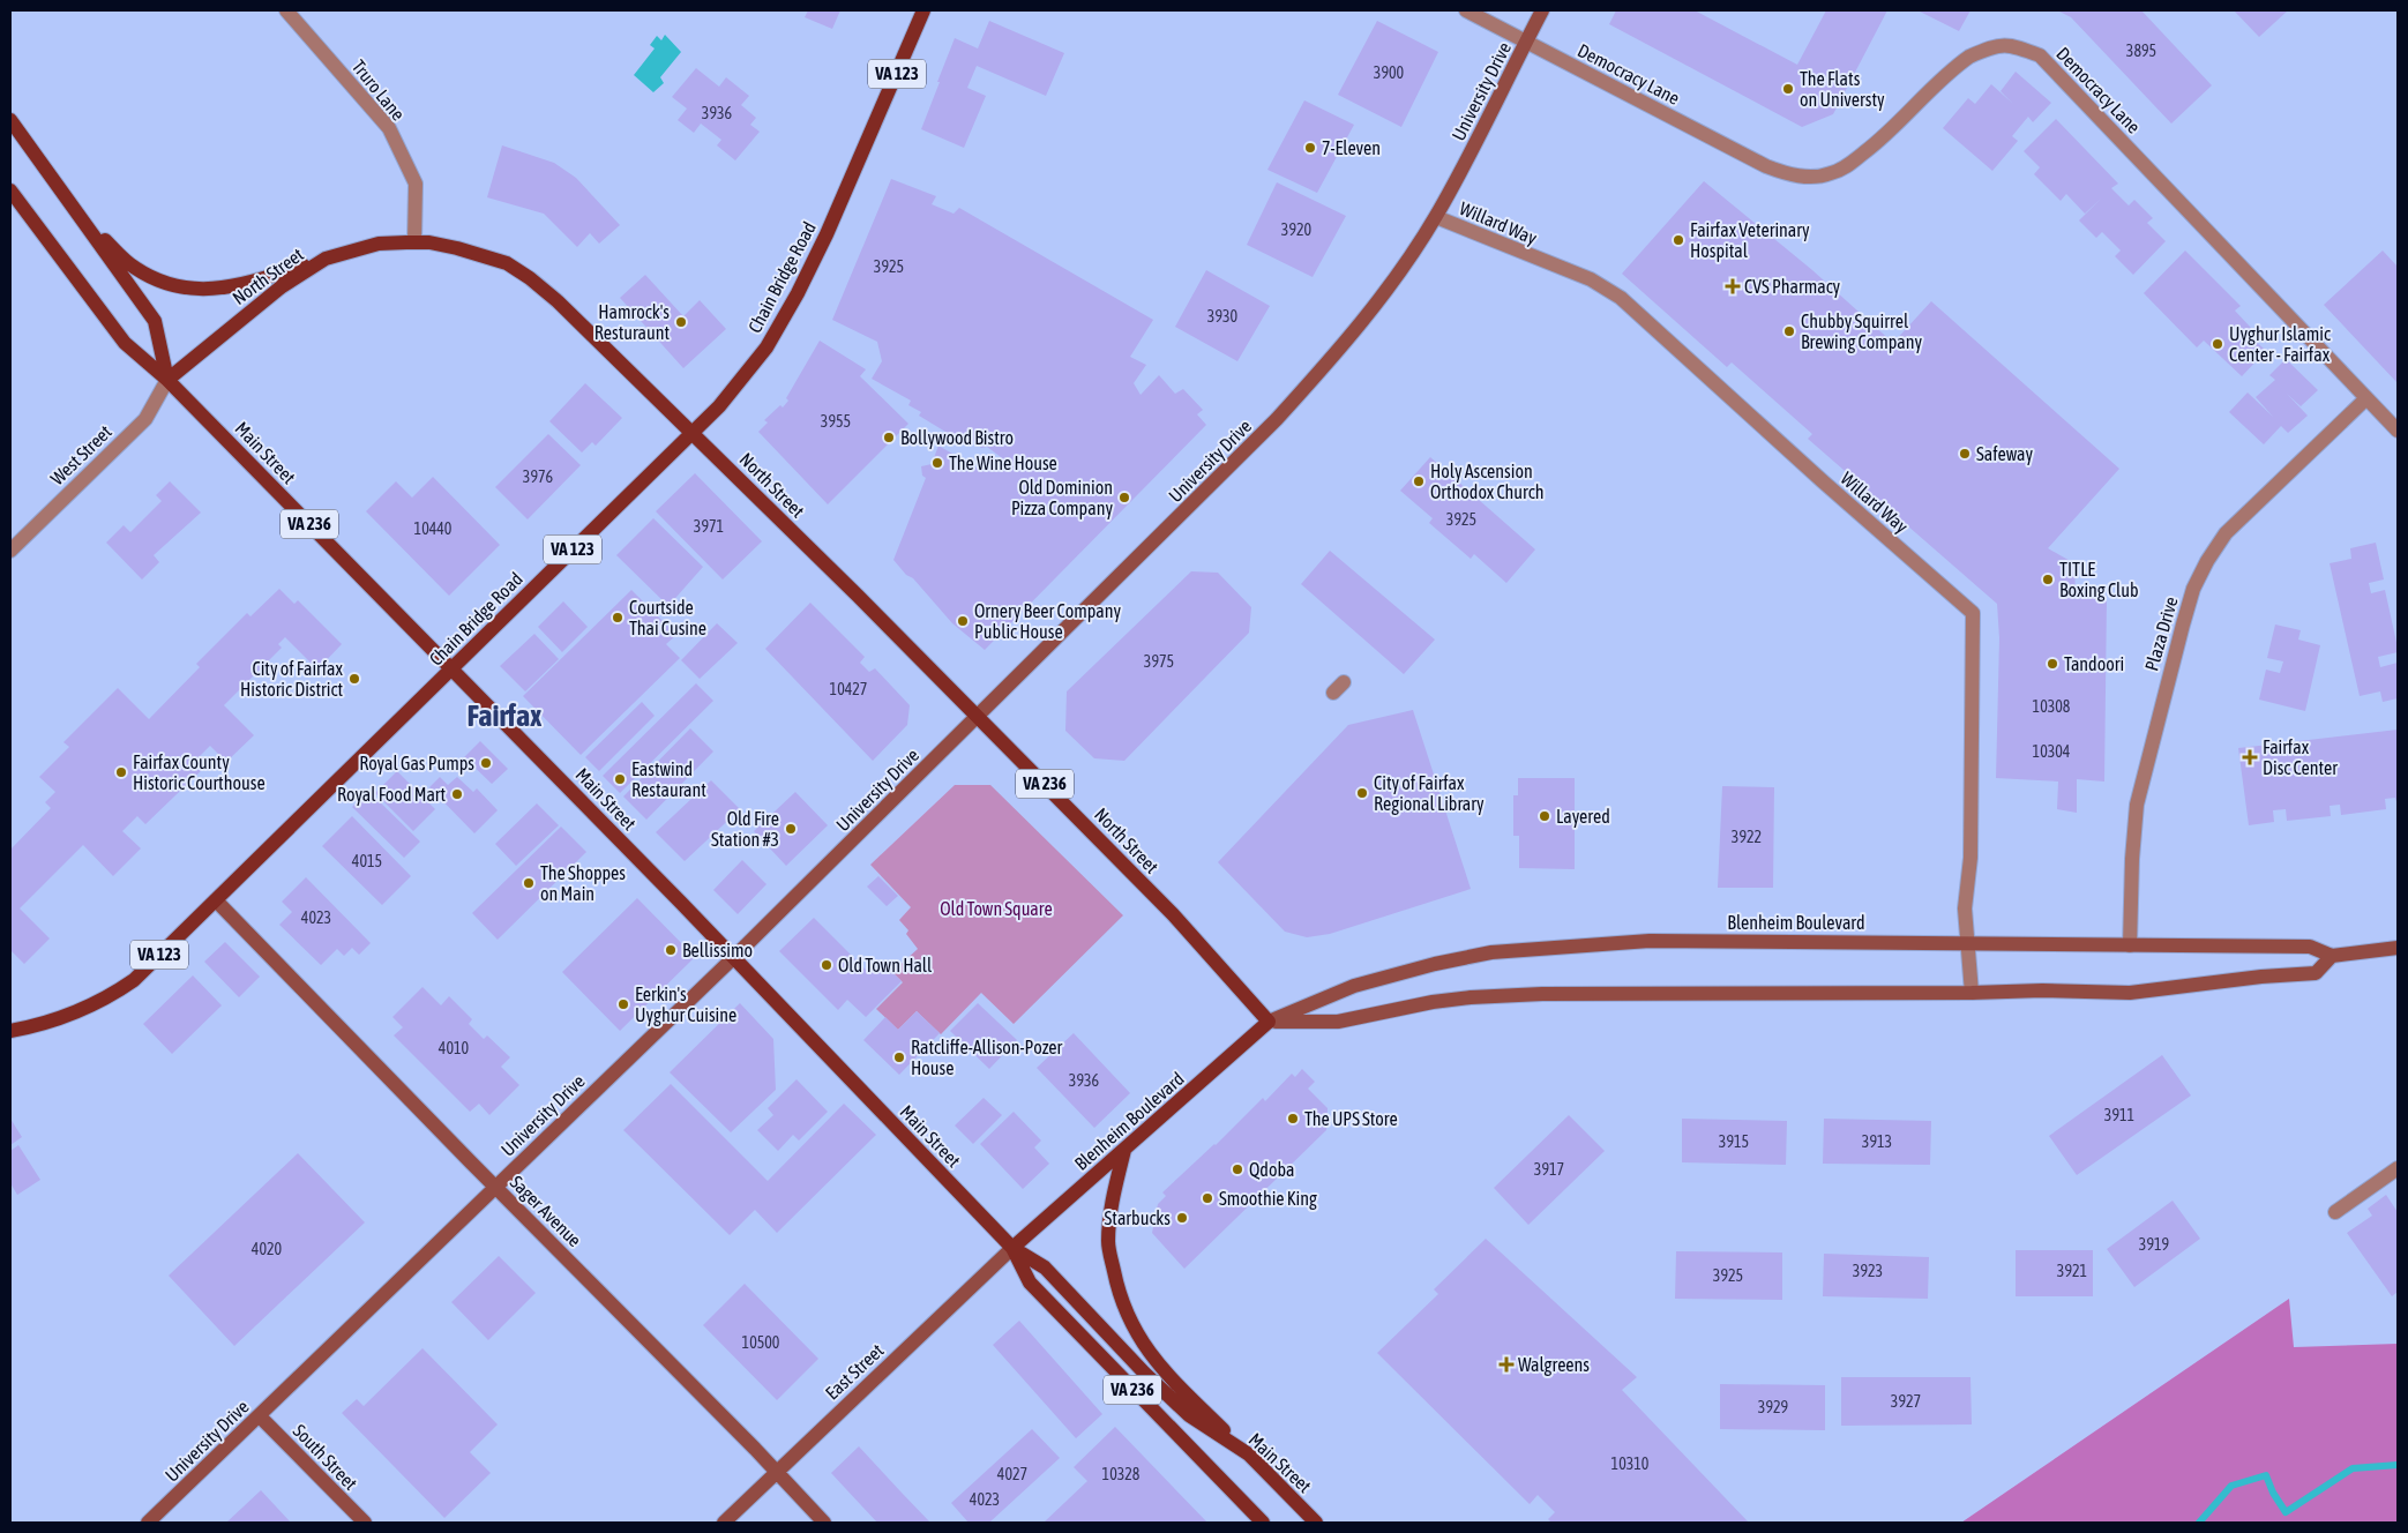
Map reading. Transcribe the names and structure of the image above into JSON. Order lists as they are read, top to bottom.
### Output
{
  "streets": {
    "main road": [
      "VA 123",
      "North Street",
      "Chain Bridge Road",
      "Main Street",
      "VA 236",
      "Blenheim Boulevard"
    ],
    "street": [
      "Democracy Lane",
      "Truro Lane",
      "University Drive",
      "Willard Way",
      "West Street",
      "Plaza Drive",
      "Sager Avenue",
      "East Street",
      "South Street"
    ]
  },
  "crossings": [
    ["Democracy Lane", "University Drive"],
    ["Democracy Lane", "Plaza Drive"],
    ["Truro Lane", "North Street"],
    ["University Drive", "Willard Way"],
    ["University Drive", "North Street"],
    ["University Drive", "Main Street"],
    ["University Drive", "Sager Avenue"],
    ["University Drive", "South Street"],
    ["Willard Way", "Blenheim Boulevard"],
    ["North Street", "Chain Bridge Road"],
    ["North Street", "Main Street"],
    ["North Street", "West Street"],
    ["North Street", "Blenheim Boulevard"],
    ["Chain Bridge Road", "Main Street"],
    ["Chain Bridge Road", "Sager Avenue"],
    ["Main Street", "West Street"],
    ["Main Street", "VA 236"],
    ["Main Street", "Blenheim Boulevard"],
    ["Main Street", "East Street"],
    ["VA 236", "Blenheim Boulevard"],
    ["Plaza Drive", "Blenheim Boulevard"],
    ["Blenheim Boulevard", "East Street"],
    ["Sager Avenue", "East Street"]
  ],
  "districts": ["Fairfax"],
  "parks": ["Old Town Square"],
  "places": {
    "other": [
      "The Flats on Universty",
      "7-Eleven",
      "Fairfax Veterinary Hospital",
      "Hamrock's Resturaunt",
      "Chubby Squirrel Brewing Company",
      "Uyghur Islamic Center - Fairfax",
      "Bollywood Bistro",
      "Safeway",
      "The Wine House",
      "Holy Ascension Orthodox Church",
      "Old Dominion Pizza Company",
      "TITLE Boxing Club",
      "Courtside Thai Cusine",
      "Ornery Beer Company Public House",
      "Tandoori",
      "City of Fairfax Historic District",
      "Royal Gas Pumps",
      "Fairfax County Historic Courthouse",
      "Eastwind Restaurant",
      "City of Fairfax Regional Library",
      "Royal Food Mart",
      "Layered",
      "Old Fire Station #3",
      "The Shoppes on Main",
      "Bellissimo",
      "Old Town Hall",
      "Eerkin's Uyghur Cuisine",
      "Ratcliffe-Allison-Pozer House",
      "The UPS Store",
      "Qdoba",
      "Smoothie King",
      "Starbucks"
    ],
    "health": ["CVS Pharmacy", "Fairfax Disc Center", "Walgreens"]
  },
  "house_numbers": [
    "3895",
    "3900",
    "3936",
    "3920",
    "3925",
    "3930",
    "3955",
    "3976",
    "3925",
    "3971",
    "10440",
    "3975",
    "10427",
    "10308",
    "10304",
    "3922",
    "4015",
    "4023",
    "4010",
    "3936",
    "3911",
    "3915",
    "3913",
    "3917",
    "3919",
    "4020",
    "3923",
    "3921",
    "3925",
    "10500",
    "3927",
    "3929",
    "10310",
    "4027",
    "10328",
    "4023"
  ]
}
